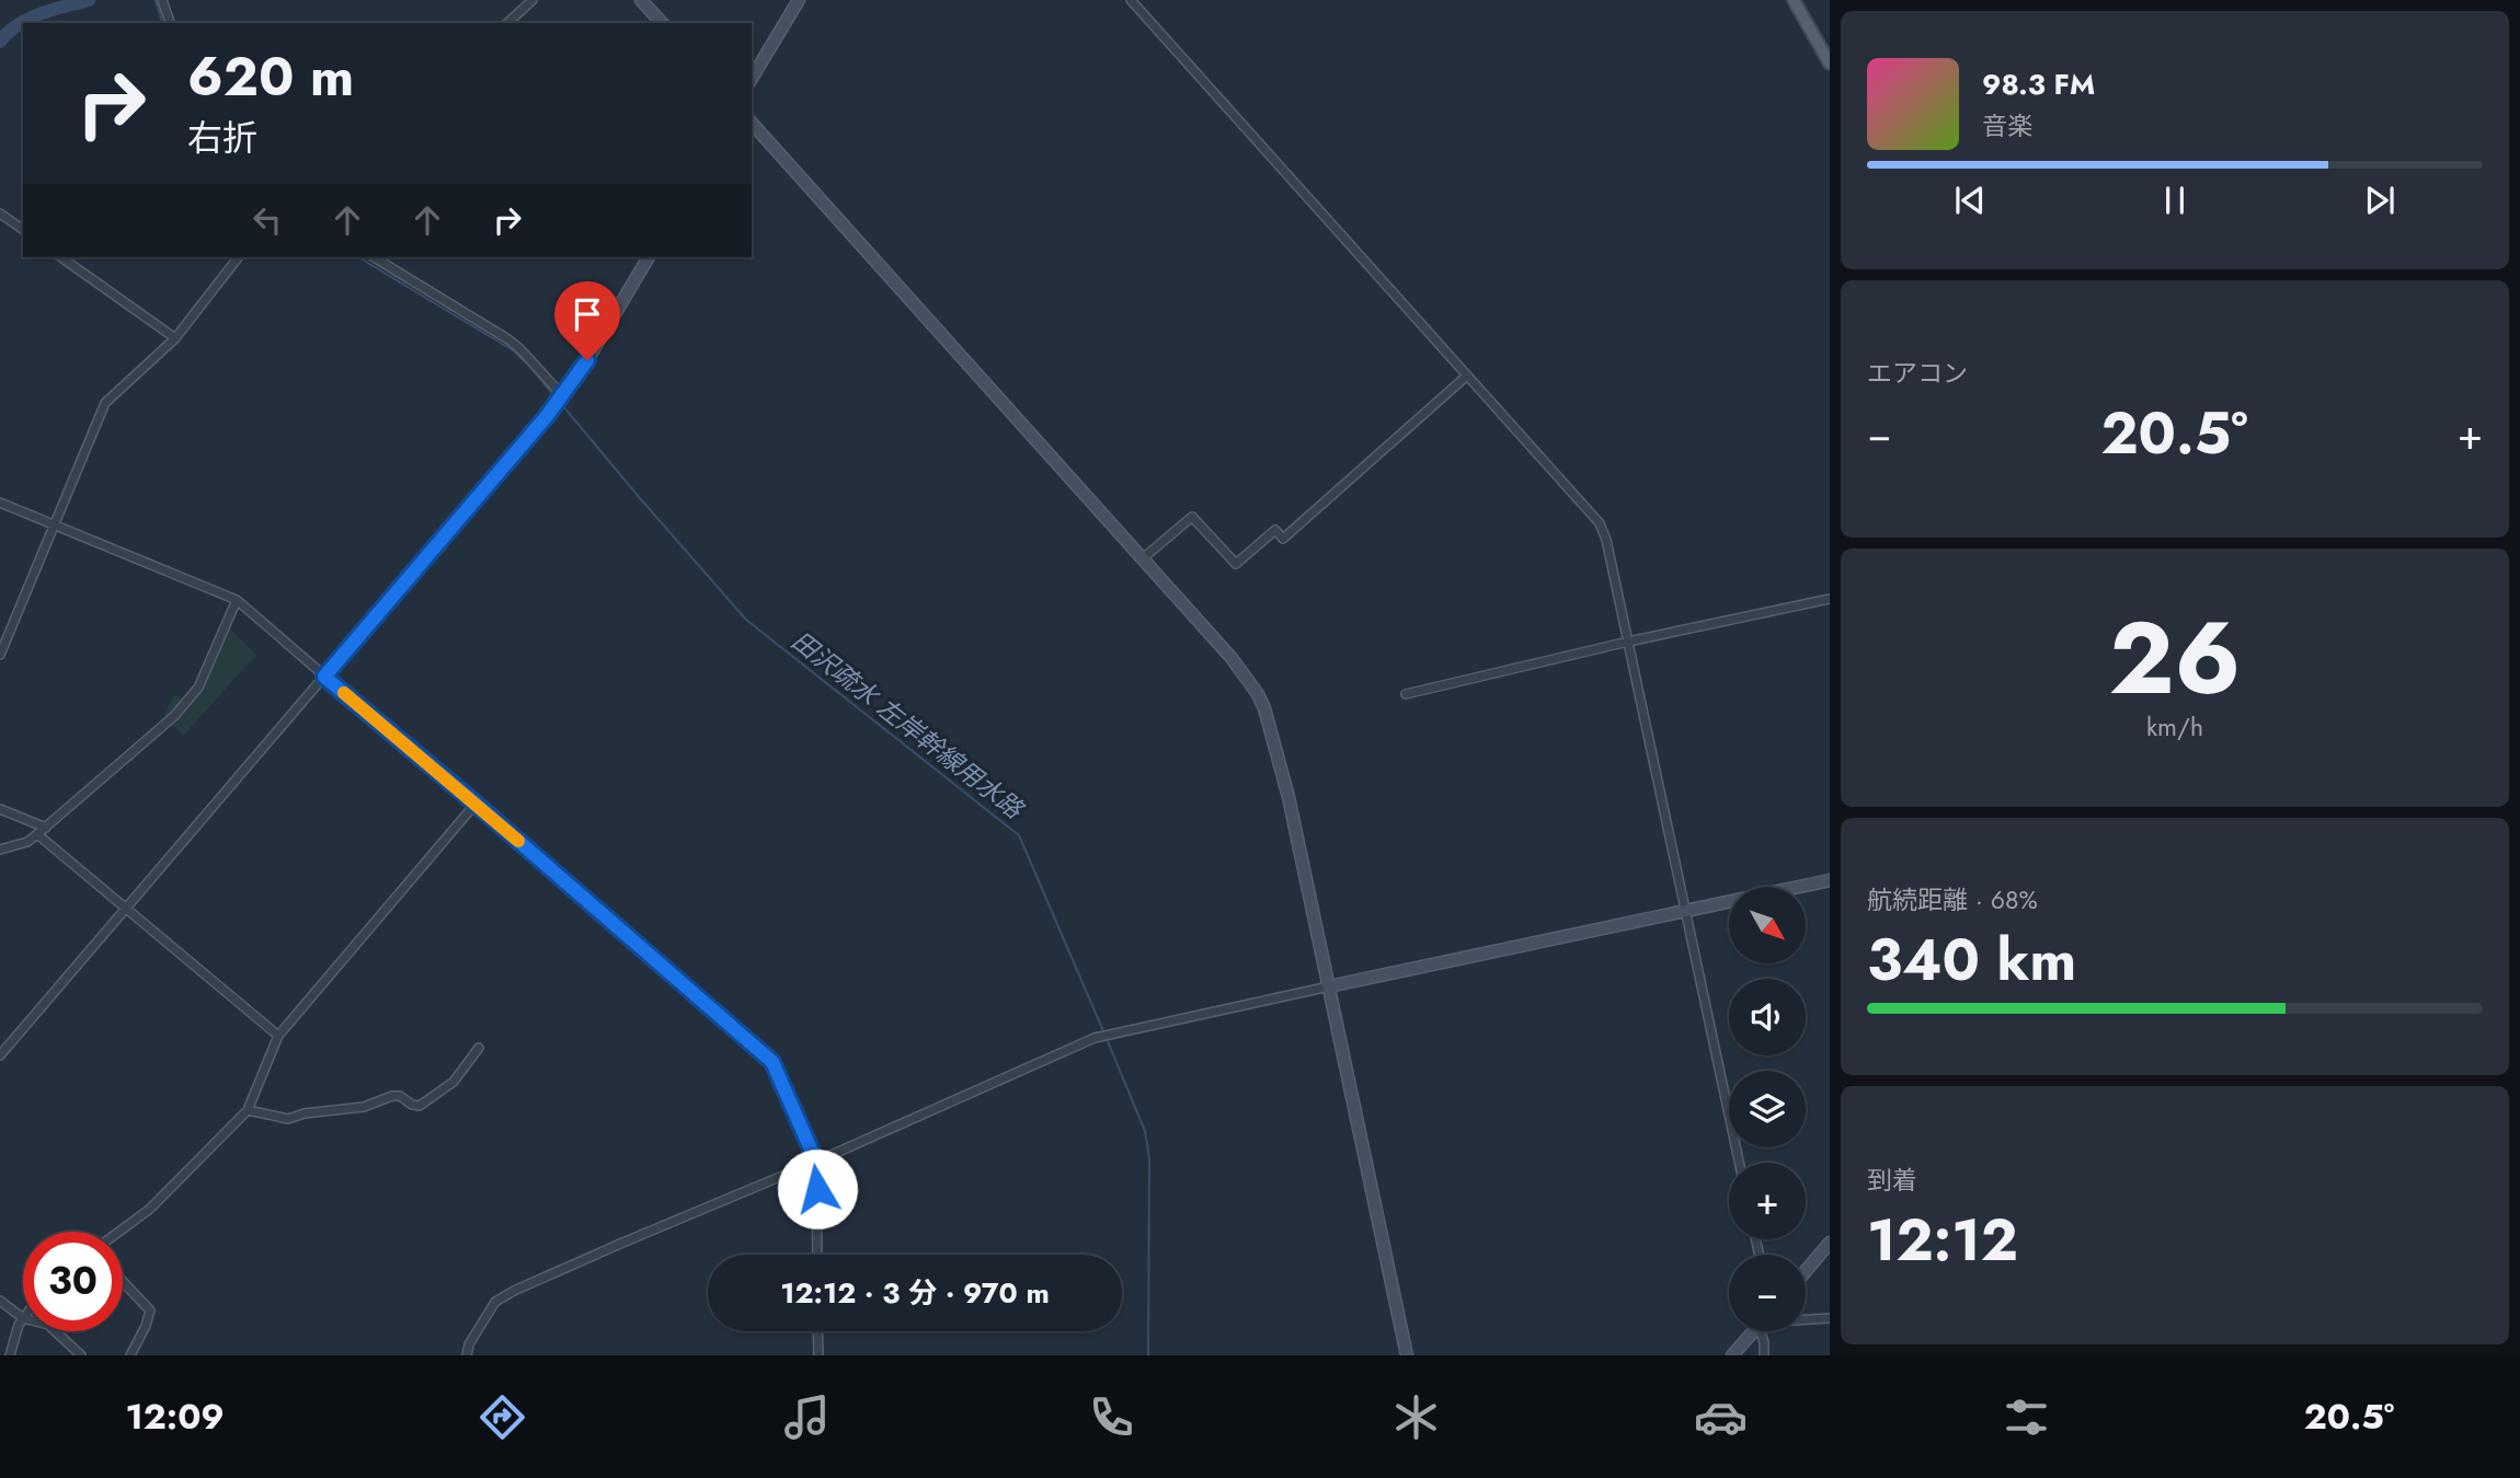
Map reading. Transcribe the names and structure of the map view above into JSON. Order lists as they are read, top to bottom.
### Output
{
  "water": ["田沢疏水 左岸幹線用水路"],
  "north": "bottom right",
  "page": {
    "turn": ["620 m", "右折"],
    "song": ["98.3 FM", "音楽"],
    "tile": [
      "エアコン",
      ["26", "km/h"],
      ["航続距離 · 68%", "340 km"],
      ["到着", "12:12"]
    ],
    "heat": ["−", "20.5°", "+"],
    "map_buttons": ["+", "−"],
    "limit": "30",
    "trip": "12:12 · 3 分 · 970 m",
    "tabs": ["12:09", "20.5°"]
  }
}
